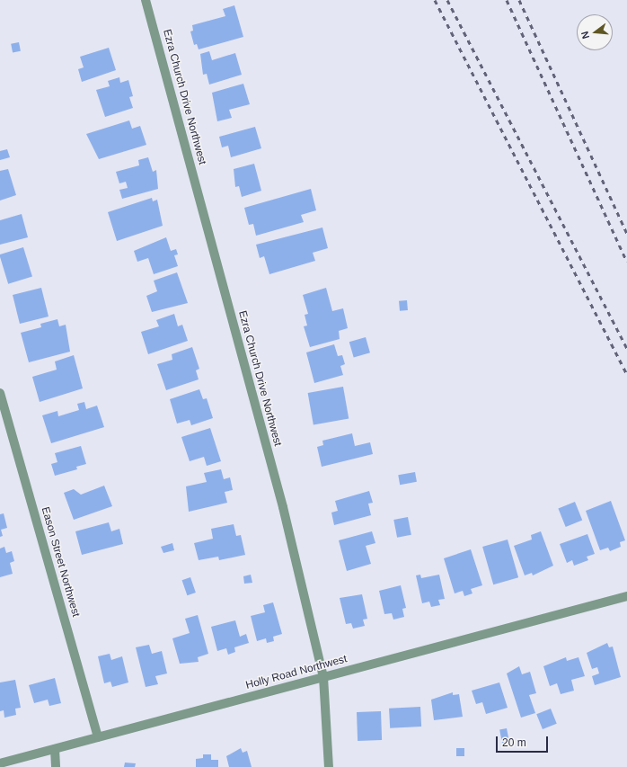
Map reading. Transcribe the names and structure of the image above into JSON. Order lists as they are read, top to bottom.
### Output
{
  "streets": {
    "street": ["Ezra Church Drive Northwest", "Eason Street Northwest", "Holly Road Northwest"]
  },
  "crossings": [
    ["Ezra Church Drive Northwest", "Holly Road Northwest"],
    ["Eason Street Northwest", "Holly Road Northwest"]
  ],
  "scale_bar": "20 m",
  "north": "left"
}
